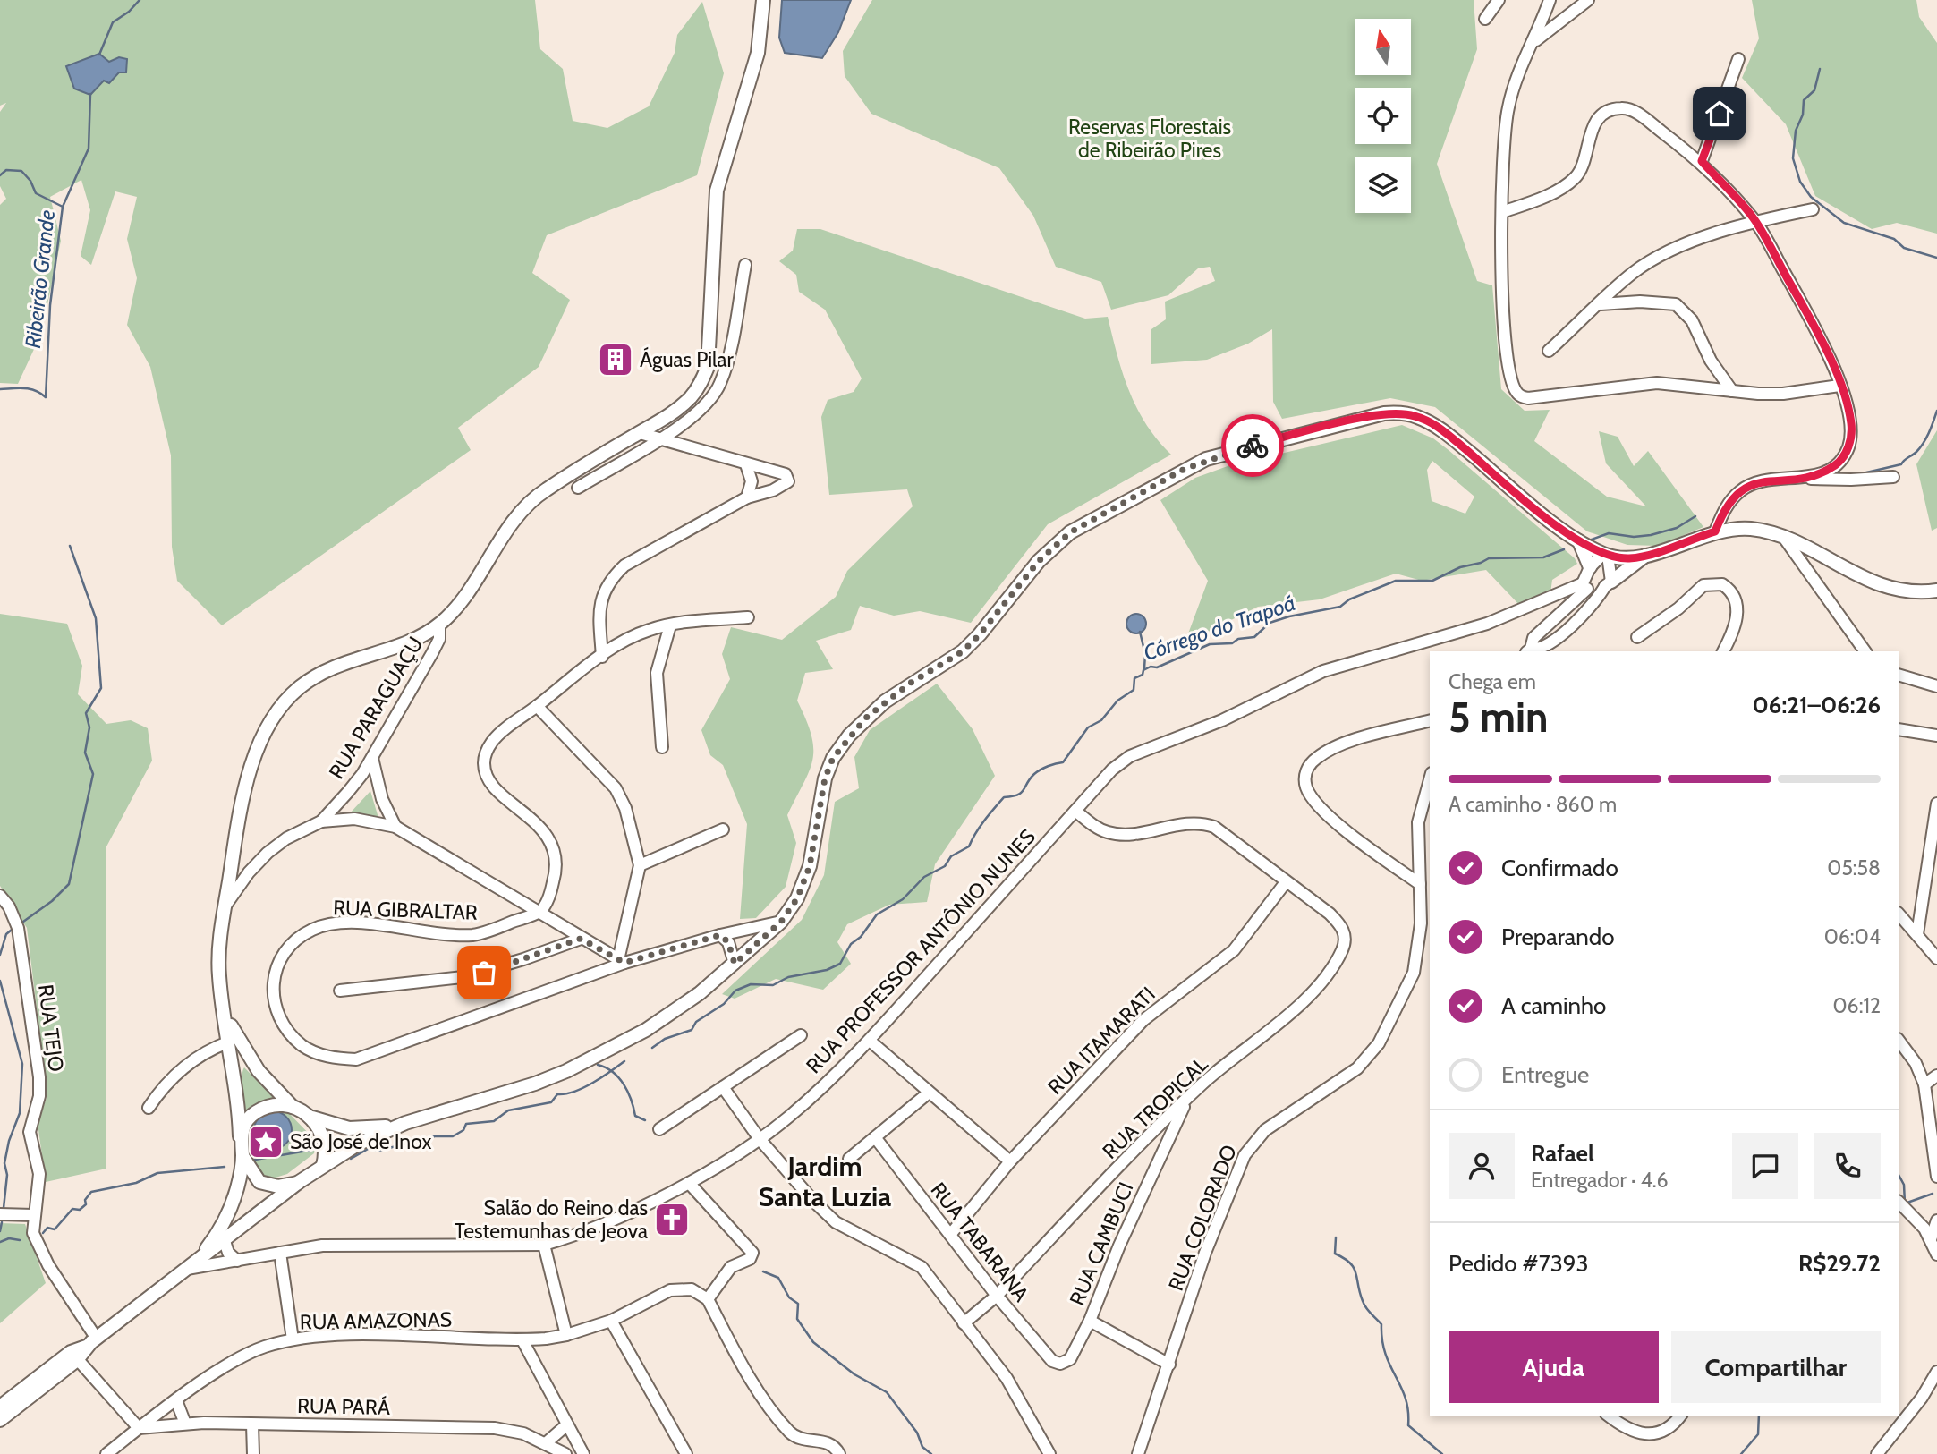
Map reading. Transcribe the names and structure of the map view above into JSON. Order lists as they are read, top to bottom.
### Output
{
  "streets": {
    "street": [
      "RUA PARAGUAÇU",
      "RUA GIBRALTAR",
      "RUA PROFESSOR ANTÔNIO NUNES",
      "RUA TEJO",
      "RUA ITAMARATI",
      "RUA TROPICAL",
      "RUA COLORADO",
      "RUA TABARANA",
      "RUA CAMBUCI",
      "RUA AMAZONAS",
      "RUA PARÁ"
    ]
  },
  "crossings": [
    ["RUA ITAMARATI", "RUA TROPICAL"],
    ["RUA ITAMARATI", "RUA TABARANA"],
    ["RUA TROPICAL", "RUA TABARANA"],
    ["RUA TROPICAL", "RUA CAMBUCI"],
    ["RUA TABARANA", "RUA CAMBUCI"],
    ["RUA AMAZONAS", "RUA PARÁ"]
  ],
  "districts": ["Jardim Santa Luzia"],
  "water": ["Ribeirão Grande", "Córrego do Trapoá"],
  "parks": ["Reservas Florestais de Ribeirão Pires"],
  "places": {
    "building": ["Águas Pilar"],
    "place": ["São José de Inox"],
    "church": ["Salão do Reino das Testemunhas de Jeova"]
  },
  "north": "top",
  "page": {
    "heading": ["5 min", "Chega em", "06:21–06:26"],
    "panel": [
      "Rafael",
      "Entregador · 4.6",
      "Pedido #7393",
      "R$29.72"
    ],
    "bar": "A caminho · 860 m",
    "list": [
      ["Confirmado", "05:58"],
      ["Preparando", "06:04"],
      ["A caminho", "06:12"],
      "Entregue"
    ],
    "buttons": ["Ajuda", "Compartilhar"]
  }
}
